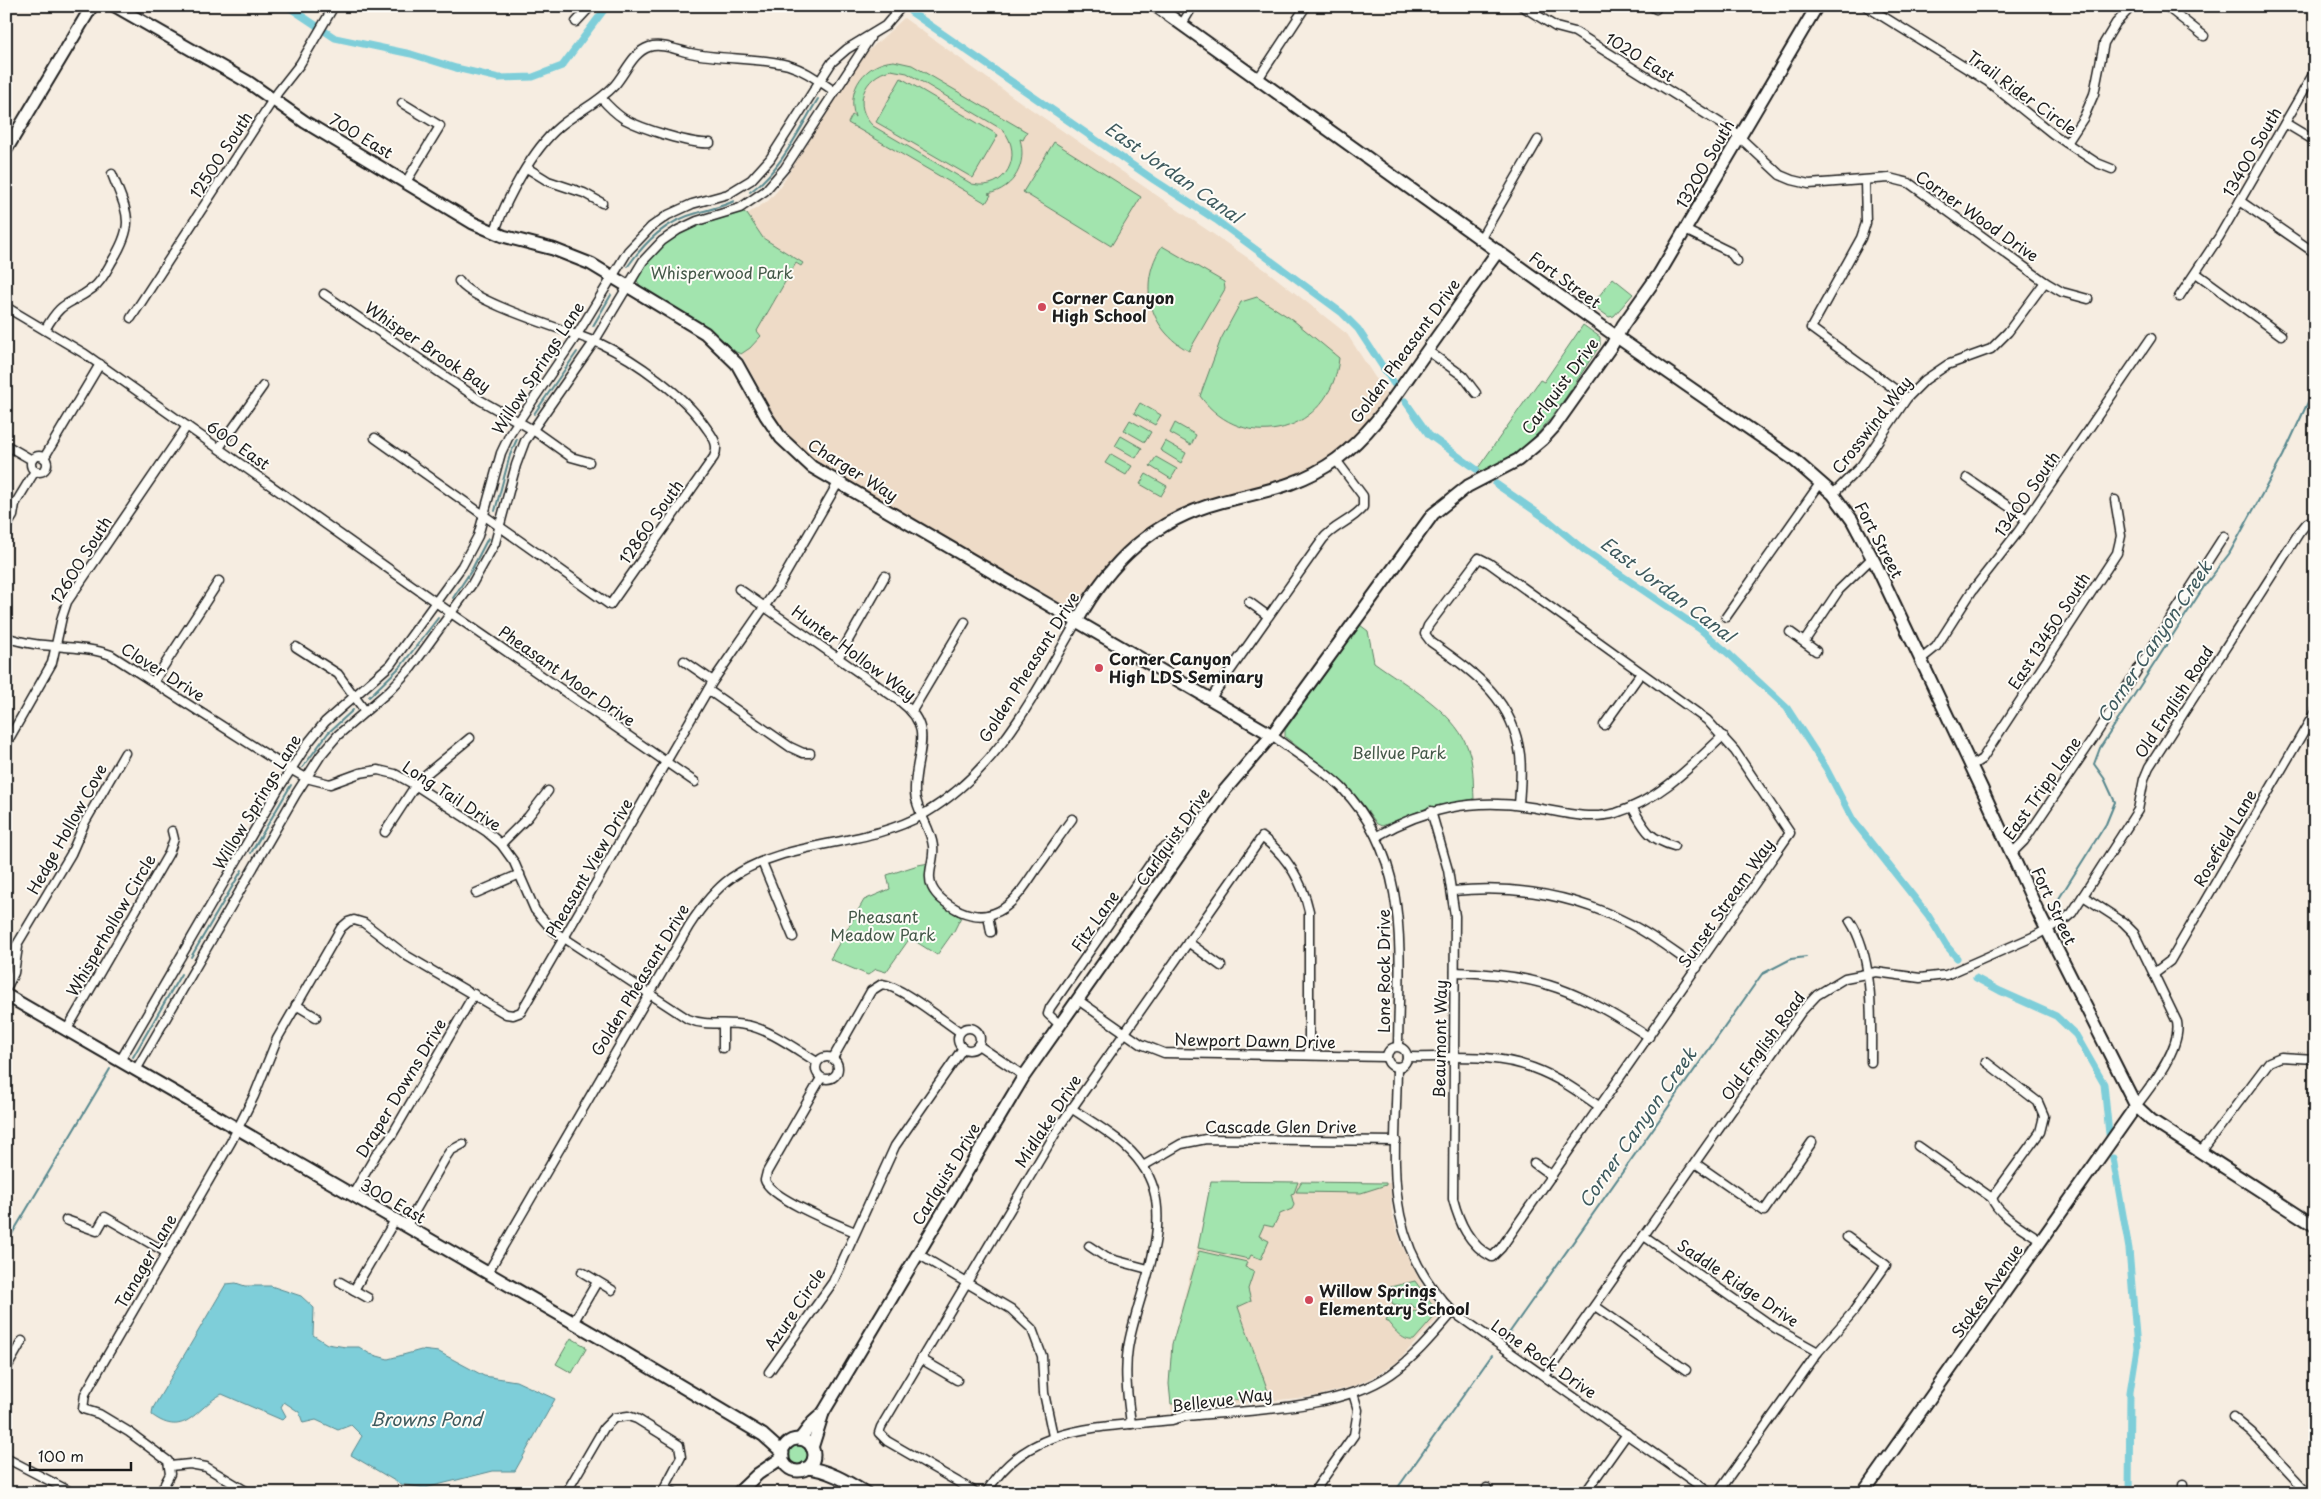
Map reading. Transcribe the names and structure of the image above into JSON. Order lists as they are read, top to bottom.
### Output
{
  "streets": {
    "street": [
      "1020 East",
      "Trail Rider Circle",
      "700 East",
      "13400 South",
      "12500 South",
      "13200 South",
      "Corner Wood Drive",
      "Fort Street",
      "Whisper Brook Bay",
      "Golden Pheasant Drive",
      "Willow Springs Lane",
      "Carlquist Drive",
      "Crosswind Way",
      "600 East",
      "Charger Way",
      "12860 South",
      "12600 South",
      "East 13450 South",
      "Hunter Hollow Way",
      "Clover Drive",
      "Pheasant Moor Drive",
      "Old English Road",
      "East Tripp Lane",
      "Long Tail Drive",
      "Hedge Hollow Cove",
      "Rosefield Lane",
      "Pheasant View Drive",
      "Sunset Stream Way",
      "Fitz Lane",
      "Whisperhollow Circle",
      "Lone Rock Drive",
      "Beaumont Way",
      "Newport Dawn Drive",
      "Draper Downs Drive",
      "Midlake Drive",
      "Cascade Glen Drive",
      "300 East",
      "Tanager Lane",
      "Saddle Ridge Drive",
      "Stokes Avenue",
      "Azure Circle",
      "Bellevue Way"
    ]
  },
  "crossings": [
    ["1020 East", "13200 South"],
    ["1020 East", "Corner Wood Drive"],
    ["700 East", "12500 South"],
    ["700 East", "Willow Springs Lane"],
    ["700 East", "Charger Way"],
    ["13400 South", "Fort Street"],
    ["13200 South", "Corner Wood Drive"],
    ["13200 South", "Fort Street"],
    ["13200 South", "Carlquist Drive"],
    ["Corner Wood Drive", "Crosswind Way"],
    ["Fort Street", "Golden Pheasant Drive"],
    ["Fort Street", "Carlquist Drive"],
    ["Fort Street", "Crosswind Way"],
    ["Fort Street", "East 13450 South"],
    ["Fort Street", "Old English Road"],
    ["Fort Street", "East Tripp Lane"],
    ["Fort Street", "Stokes Avenue"],
    ["Whisper Brook Bay", "Willow Springs Lane"],
    ["Golden Pheasant Drive", "Charger Way"],
    ["Golden Pheasant Drive", "Hunter Hollow Way"],
    ["Golden Pheasant Drive", "Long Tail Drive"],
    ["Golden Pheasant Drive", "300 East"],
    ["Willow Springs Lane", "600 East"],
    ["Willow Springs Lane", "Charger Way"],
    ["Willow Springs Lane", "12860 South"],
    ["Willow Springs Lane", "Clover Drive"],
    ["Willow Springs Lane", "Pheasant Moor Drive"],
    ["Willow Springs Lane", "Long Tail Drive"],
    ["Willow Springs Lane", "300 East"],
    ["Carlquist Drive", "Fitz Lane"],
    ["Carlquist Drive", "Lone Rock Drive"],
    ["Carlquist Drive", "Newport Dawn Drive"],
    ["Carlquist Drive", "300 East"],
    ["600 East", "12600 South"],
    ["600 East", "Pheasant Moor Drive"],
    ["Charger Way", "Pheasant View Drive"],
    ["12600 South", "Clover Drive"],
    ["Hunter Hollow Way", "Pheasant View Drive"],
    ["Clover Drive", "Long Tail Drive"],
    ["Pheasant Moor Drive", "Pheasant View Drive"],
    ["Old English Road", "Lone Rock Drive"],
    ["Old English Road", "Saddle Ridge Drive"],
    ["Long Tail Drive", "Pheasant View Drive"],
    ["Pheasant View Drive", "Draper Downs Drive"],
    ["Pheasant View Drive", "300 East"],
    ["Pheasant View Drive", "Tanager Lane"],
    ["Sunset Stream Way", "Beaumont Way"],
    ["Whisperhollow Circle", "300 East"],
    ["Lone Rock Drive", "Newport Dawn Drive"],
    ["Lone Rock Drive", "Cascade Glen Drive"],
    ["Lone Rock Drive", "Bellevue Way"],
    ["Newport Dawn Drive", "Midlake Drive"],
    ["Draper Downs Drive", "300 East"],
    ["300 East", "Tanager Lane"]
  ],
  "water": ["East Jordan Canal", "Corner Canyon Creek", "Browns Pond"],
  "parks": ["Whisperwood Park", "Bellvue Park", "Pheasant Meadow Park"],
  "places": ["Corner Canyon High School", "Corner Canyon High LDS Seminary", "Willow Springs Elementary School"],
  "scale_bar": "100 m"
}
